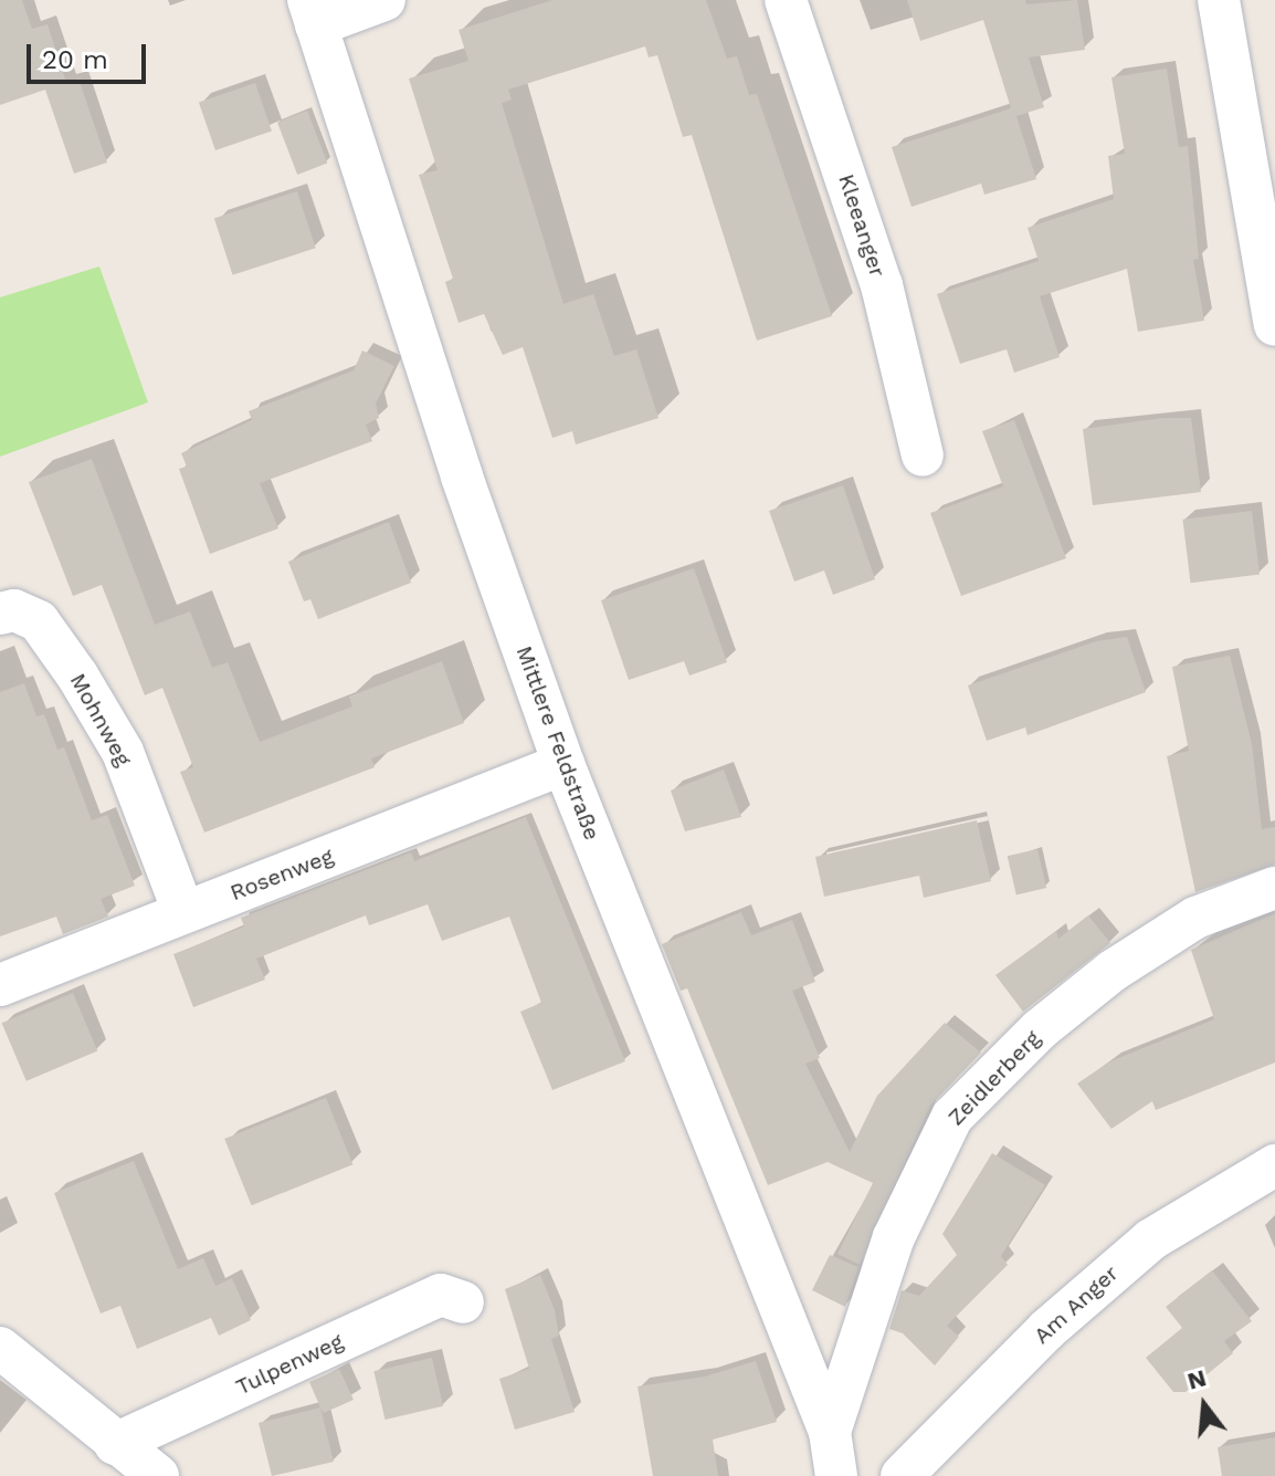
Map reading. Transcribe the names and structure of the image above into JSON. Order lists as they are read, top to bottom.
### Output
{
  "streets": {
    "street": [
      "Kleeanger",
      "Mohnweg",
      "Mittlere Feldstraße",
      "Rosenweg",
      "Zeidlerberg",
      "Am Anger",
      "Tulpenweg"
    ]
  },
  "crossings": [
    ["Mohnweg", "Rosenweg"],
    ["Mittlere Feldstraße", "Rosenweg"],
    ["Mittlere Feldstraße", "Zeidlerberg"]
  ],
  "scale_bar": "20 m",
  "north": "top"
}
